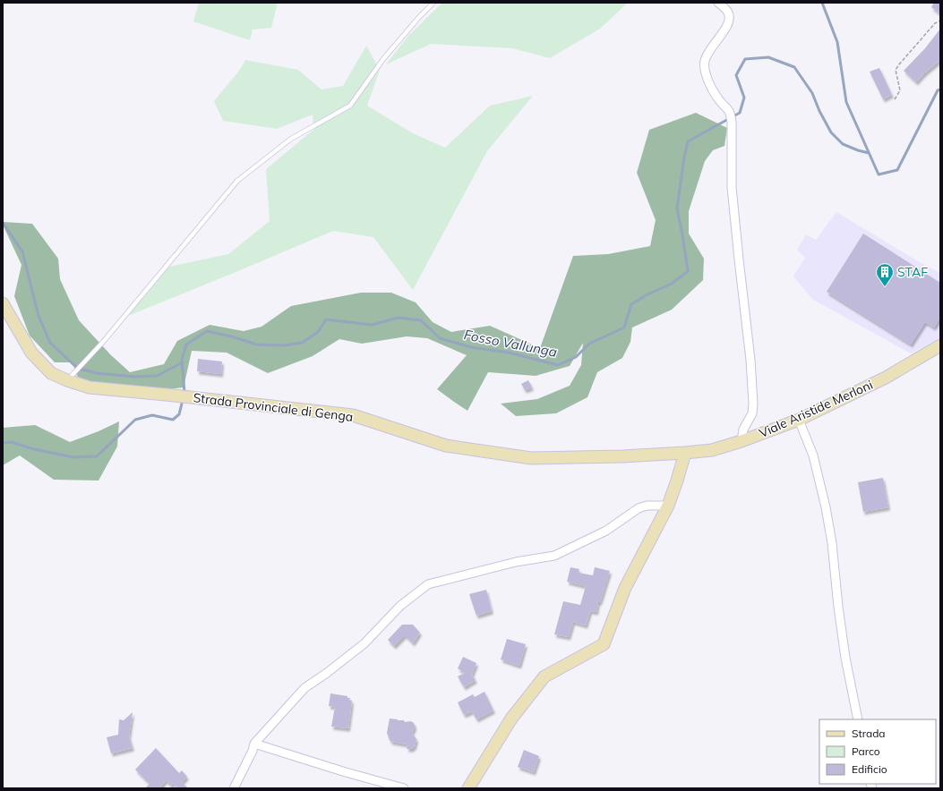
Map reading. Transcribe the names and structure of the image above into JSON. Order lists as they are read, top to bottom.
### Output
{
  "streets": {
    "main road": ["Strada Provinciale di Genga", "Viale Aristide Merloni"]
  },
  "crossings": [
    ["Strada Provinciale di Genga", "Viale Aristide Merloni"]
  ],
  "water": ["Fosso Vallunga"],
  "places": {
    "building": ["STAF"]
  },
  "legend": ["Strada", "Parco", "Edificio"]
}
